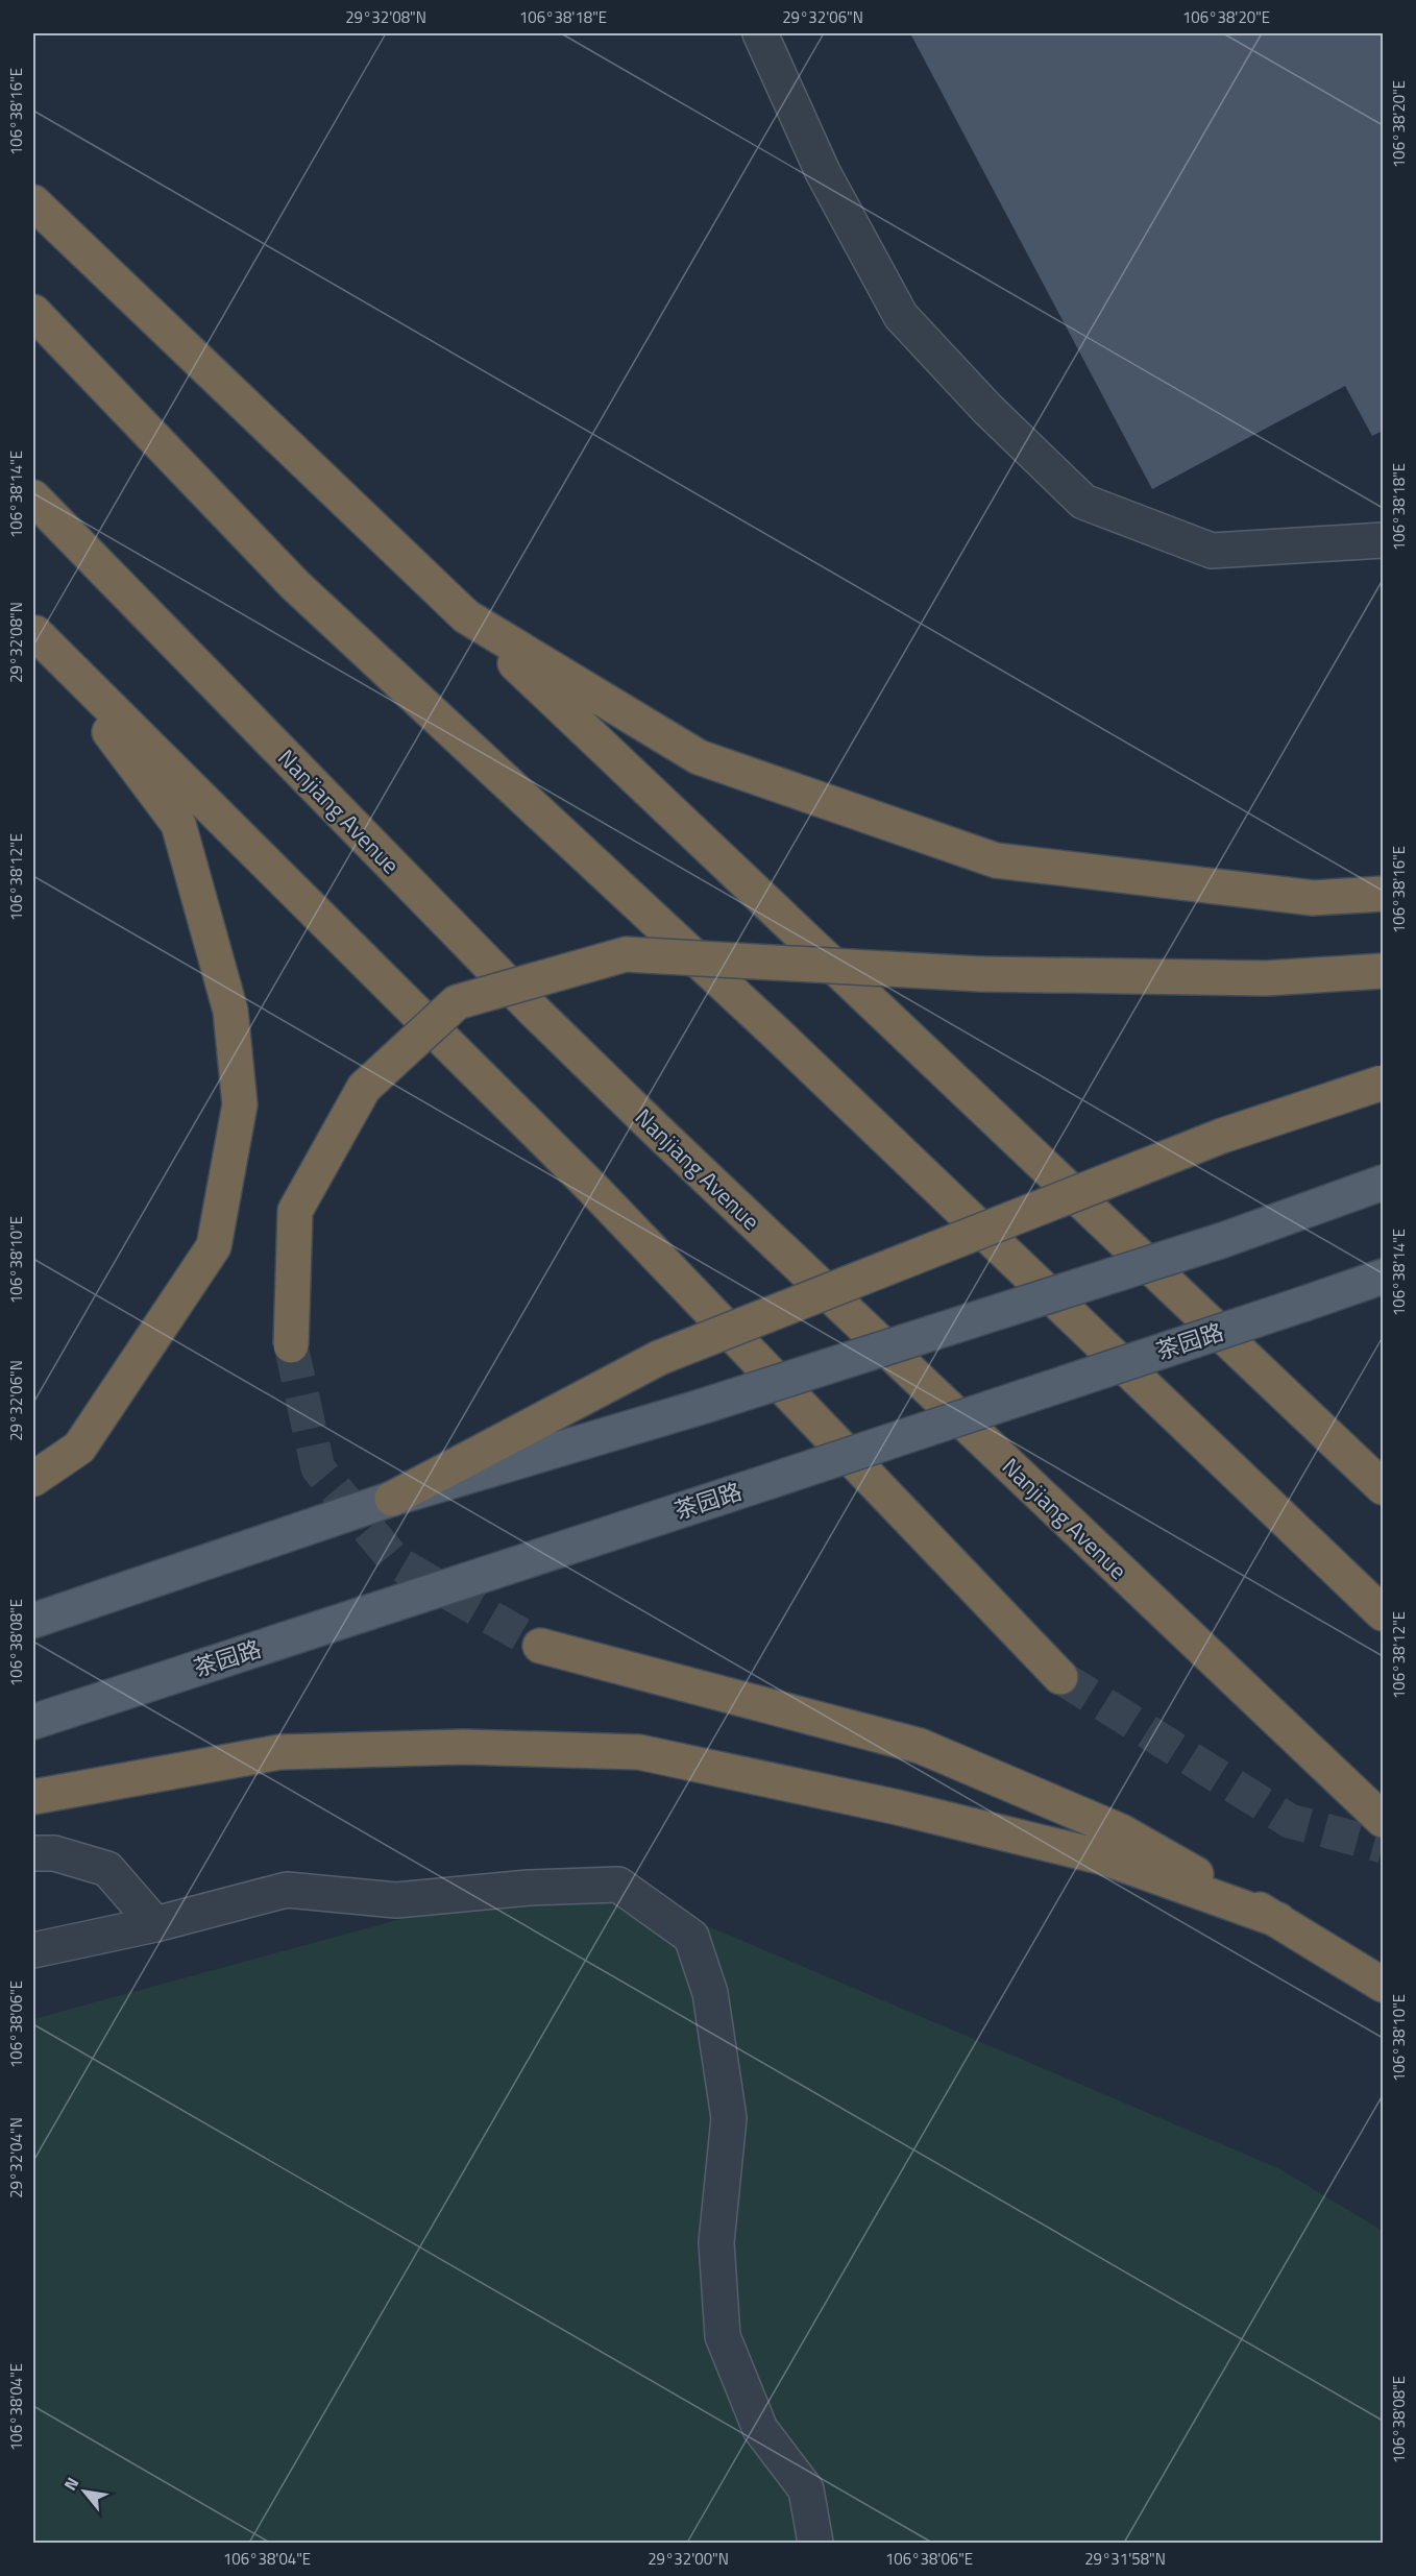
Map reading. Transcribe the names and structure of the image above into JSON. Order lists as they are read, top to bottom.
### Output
{
  "streets": {
    "highway": ["Nanjiang Avenue"],
    "main road": ["茶园路"]
  },
  "north": "top left",
  "coordinates": [
    "29°32'08\"N",
    "106°38'18\"E",
    "29°32'06\"N",
    "106°38'20\"E",
    "106°38'16\"E",
    "106°38'14\"E",
    "106°38'12\"E",
    "106°38'10\"E",
    "106°38'08\"E",
    "106°38'06\"E",
    "29°32'04\"N",
    "106°38'04\"E",
    "29°32'00\"N",
    "29°31'58\"N"
  ]
}
